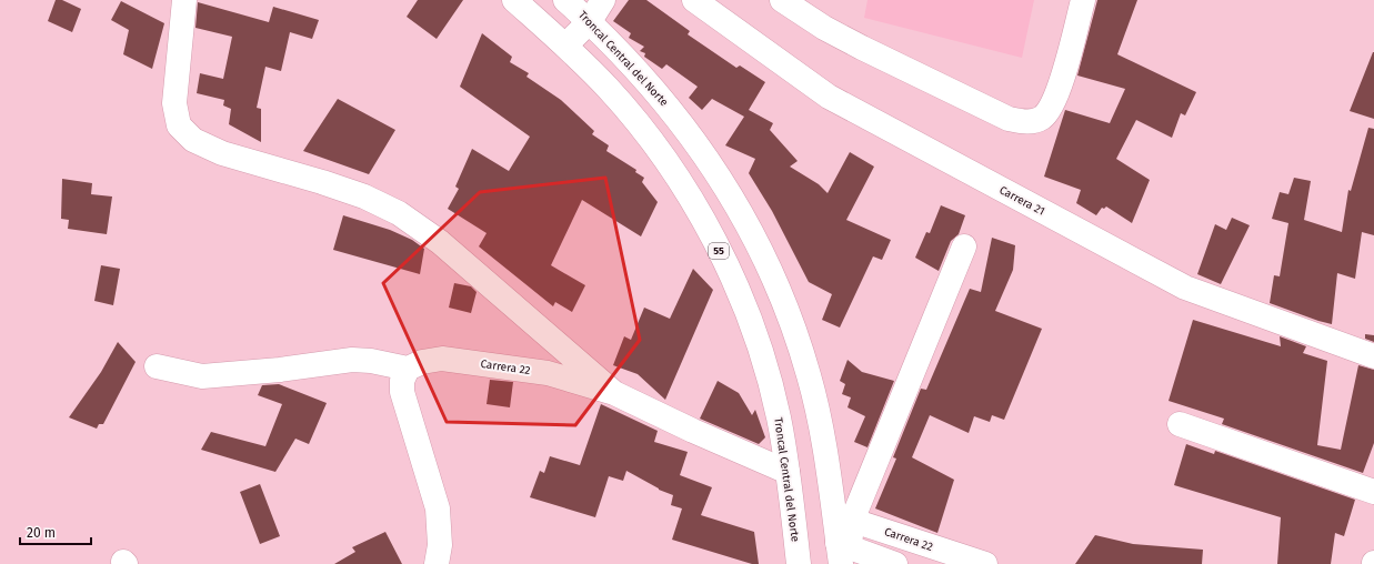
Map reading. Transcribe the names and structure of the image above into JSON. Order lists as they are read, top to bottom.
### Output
{
  "streets": {
    "main road": [
      "Troncal Central del Norte",
      "Carrera 21",
      "55",
      "Carrera 22"
    ]
  },
  "crossings": [
    ["Troncal Central del Norte", "Carrera 22"]
  ],
  "scale_bar": "20 m"
}
